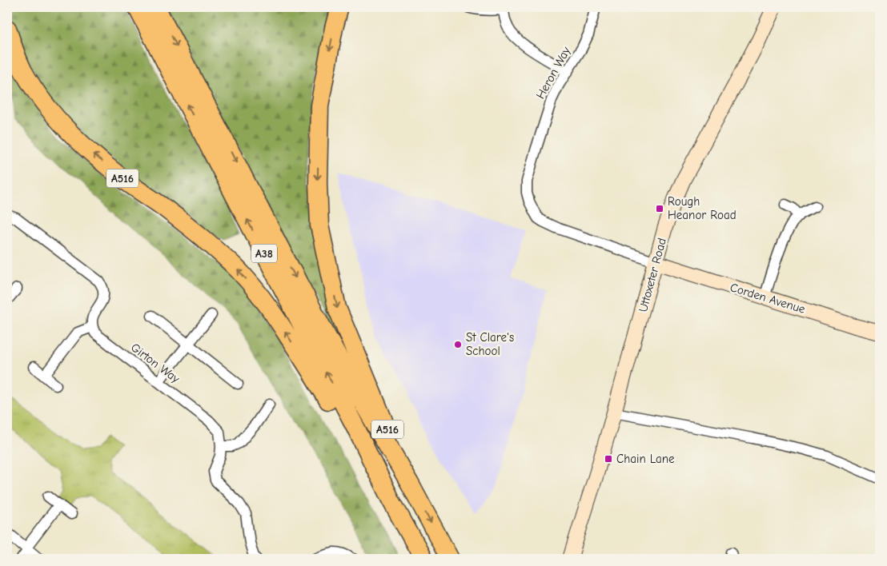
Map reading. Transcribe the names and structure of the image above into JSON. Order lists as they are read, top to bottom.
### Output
{
  "streets": {
    "highway": ["A516", "A38"],
    "main road": ["Uttoxeter Road", "Corden Avenue"],
    "street": ["Heron Way", "Girton Way"]
  },
  "crossings": [
    ["Heron Way", "Uttoxeter Road"],
    ["Heron Way", "Corden Avenue"],
    ["A516", "A38"],
    ["Uttoxeter Road", "Corden Avenue"]
  ],
  "places": {
    "transit": ["Rough Heanor Road", "Chain Lane"],
    "other": ["St Clare's School"]
  }
}
